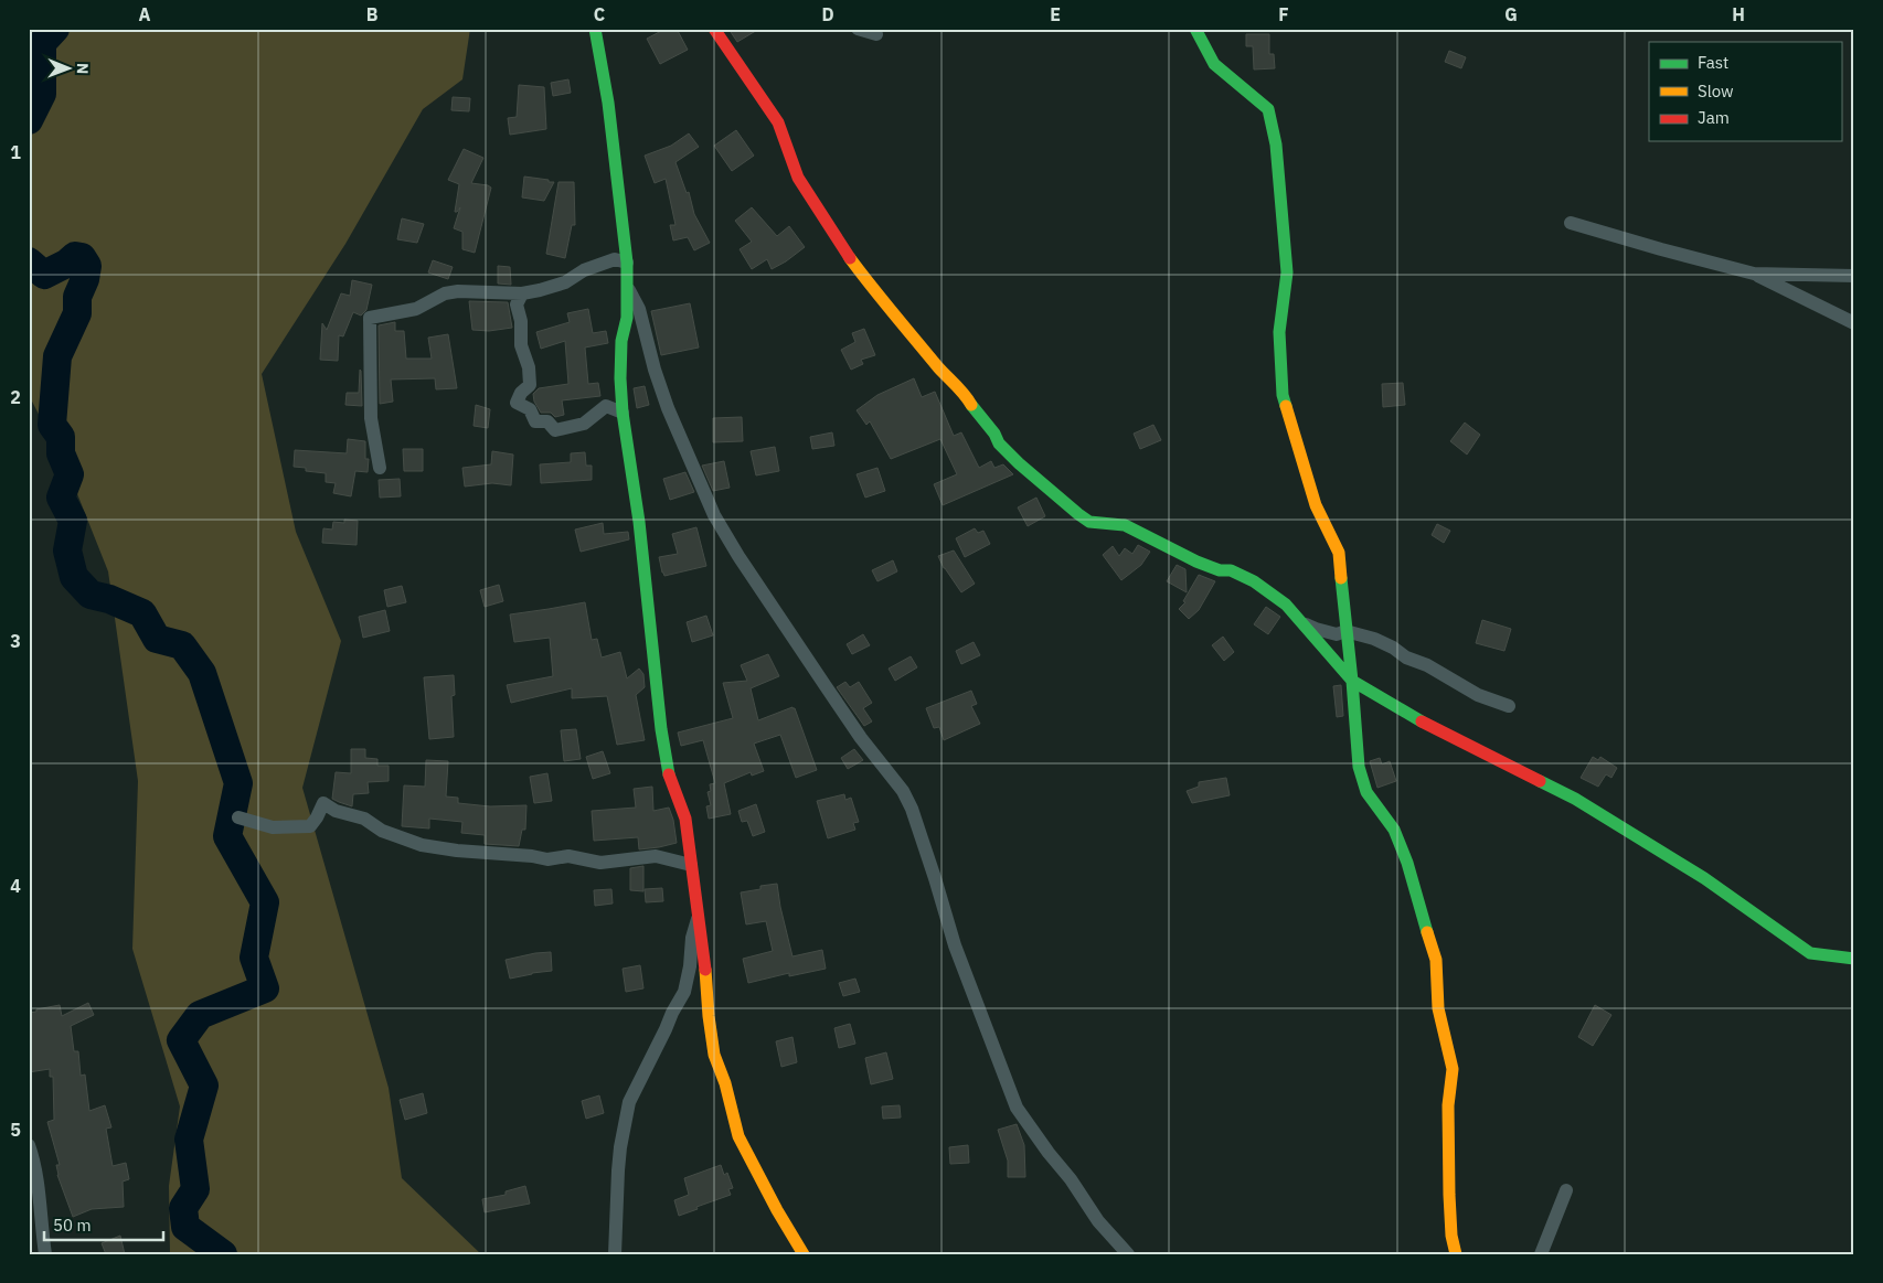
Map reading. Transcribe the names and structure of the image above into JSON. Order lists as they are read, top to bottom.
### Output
{
  "legend": ["Fast", "Slow", "Jam"],
  "scale_bar": "50 m",
  "north": "right",
  "grid": {
    "columns": [
      "A",
      "B",
      "C",
      "D",
      "E",
      "F",
      "G",
      "H"
    ],
    "rows": [
      "1",
      "2",
      "3",
      "4",
      "5"
    ]
  }
}
